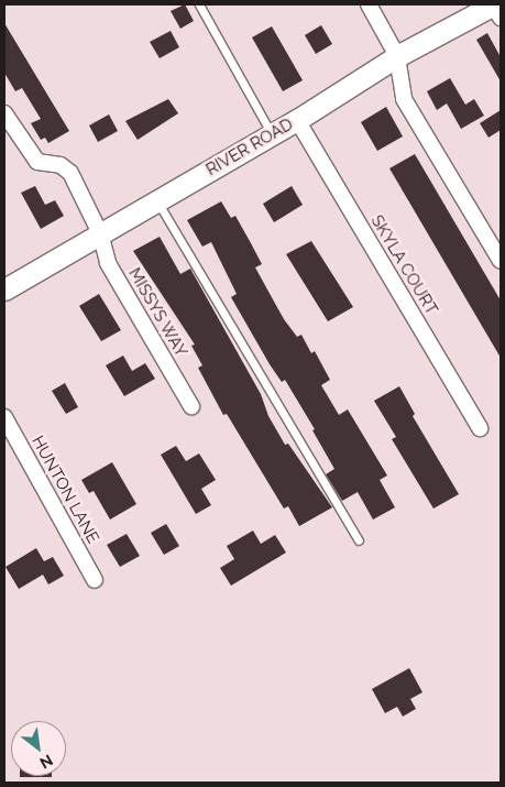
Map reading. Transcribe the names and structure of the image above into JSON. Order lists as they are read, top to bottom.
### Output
{
  "streets": {
    "street": [
      "RIVER ROAD",
      "SKYLA COURT",
      "MISSYS WAY",
      "HUNTON LANE"
    ]
  },
  "crossings": [
    ["RIVER ROAD", "SKYLA COURT"],
    ["RIVER ROAD", "MISSYS WAY"]
  ],
  "north": "bottom right"
}
